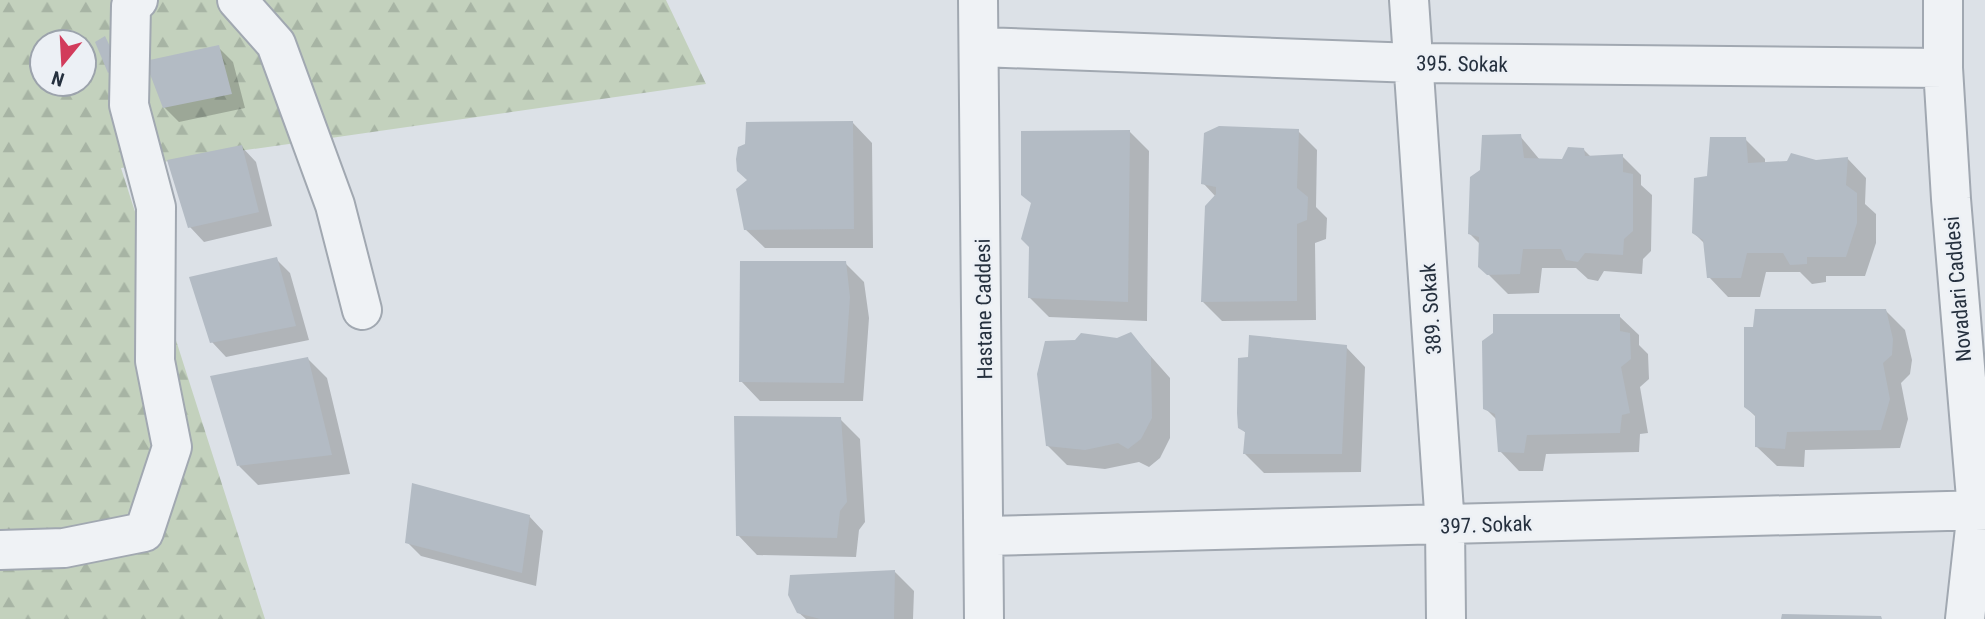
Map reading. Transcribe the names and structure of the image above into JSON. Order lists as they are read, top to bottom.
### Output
{
  "streets": {
    "street": [
      "395. Sokak",
      "Novadari Caddesi",
      "Hastane Caddesi",
      "389. Sokak",
      "397. Sokak"
    ]
  },
  "crossings": [
    ["395. Sokak", "Novadari Caddesi"],
    ["395. Sokak", "Hastane Caddesi"],
    ["395. Sokak", "389. Sokak"],
    ["Novadari Caddesi", "397. Sokak"],
    ["Hastane Caddesi", "397. Sokak"],
    ["389. Sokak", "397. Sokak"]
  ],
  "north": "bottom"
}
